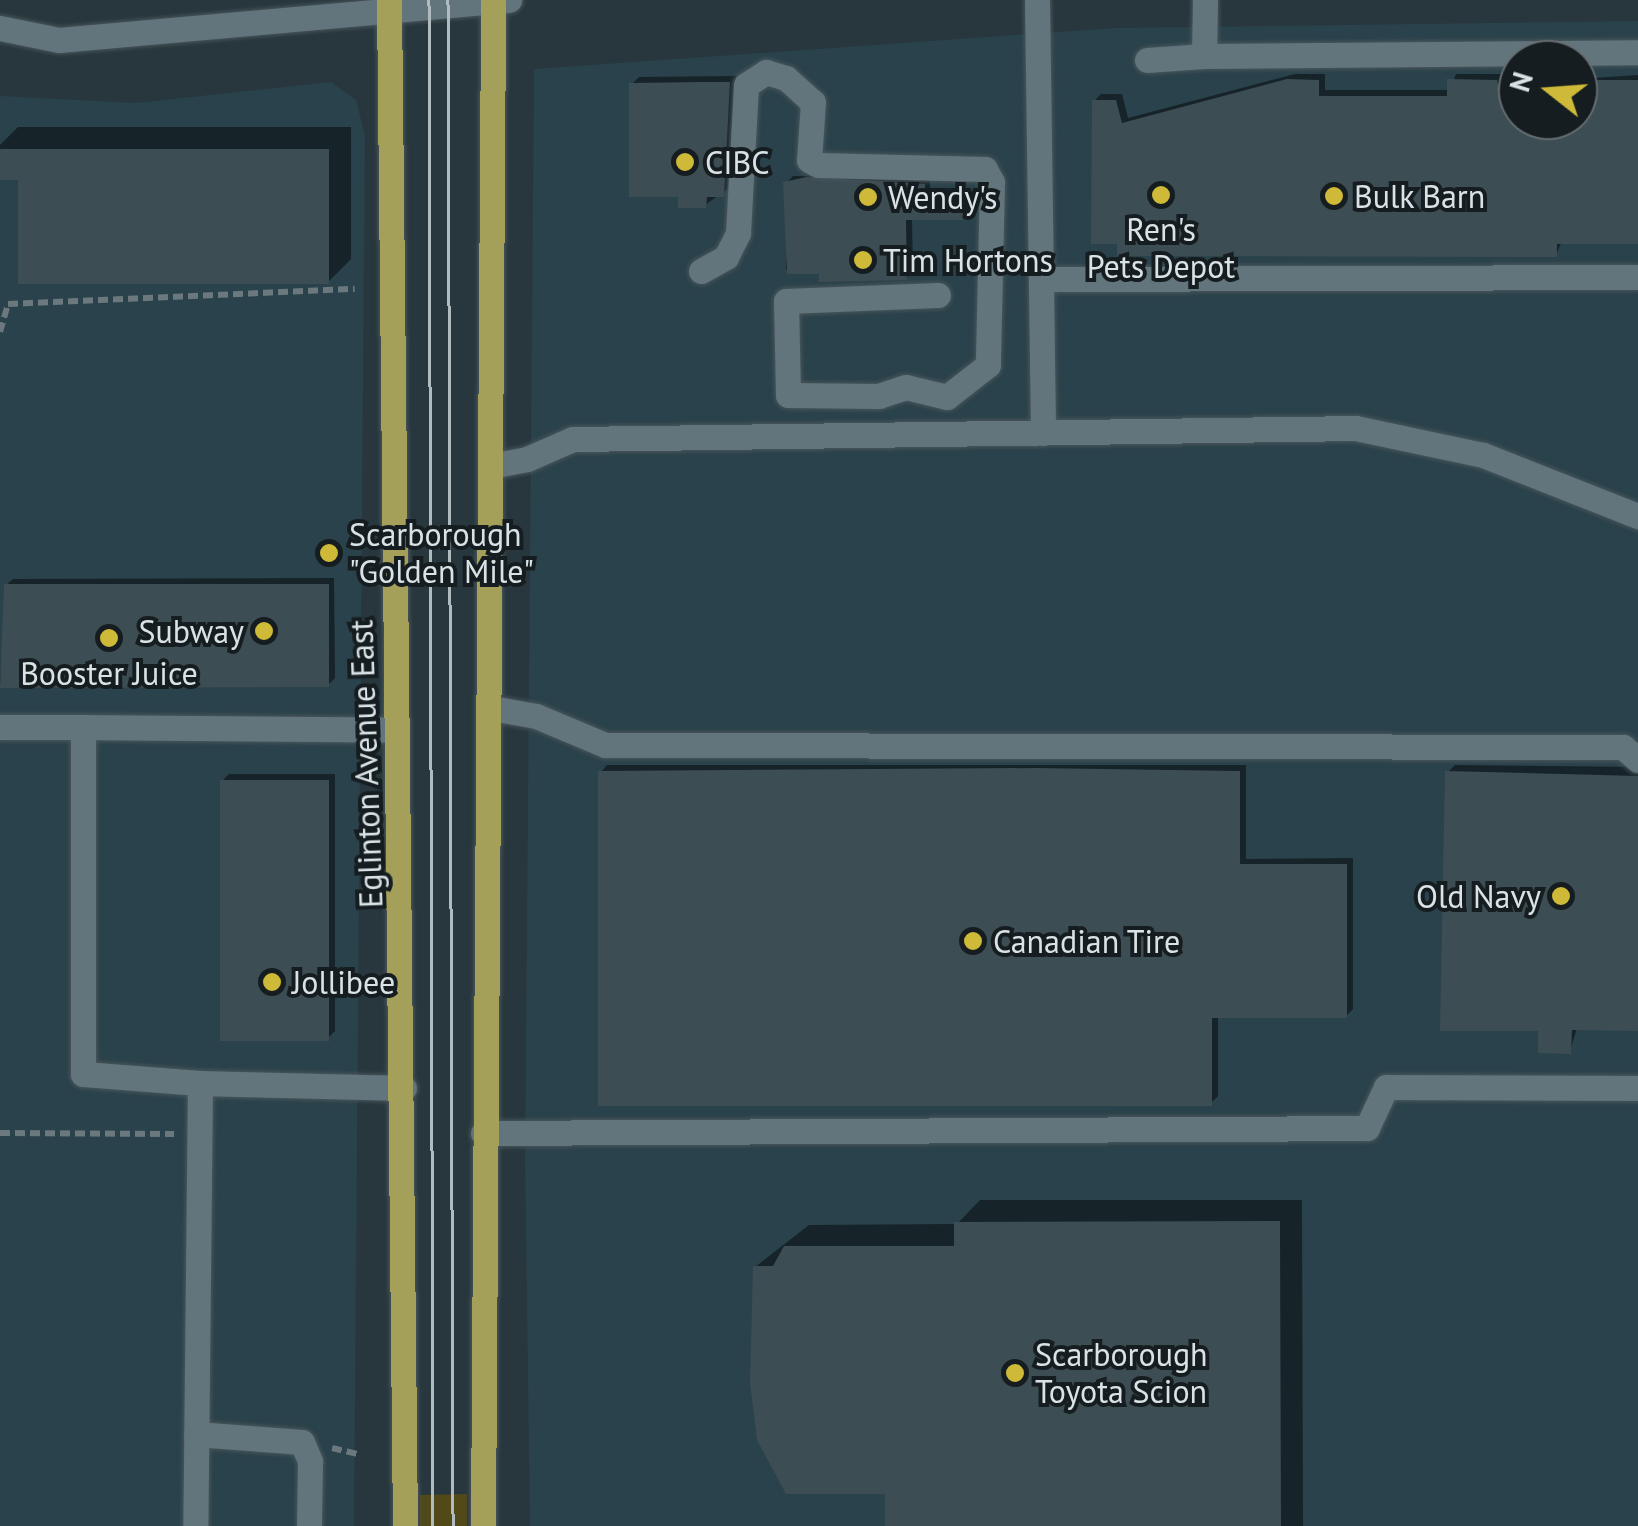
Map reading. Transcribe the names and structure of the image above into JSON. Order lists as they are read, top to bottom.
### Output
{
  "streets": {
    "main road": ["Eglinton Avenue East"]
  },
  "places": [
    "CIBC",
    "Ren's Pets Depot",
    "Bulk Barn",
    "Wendy's",
    "Tim Hortons",
    "Scarborough \"Golden Mile\"",
    "Subway",
    "Booster Juice",
    "Old Navy",
    "Canadian Tire",
    "Jollibee",
    "Scarborough Toyota Scion"
  ],
  "north": "left"
}
